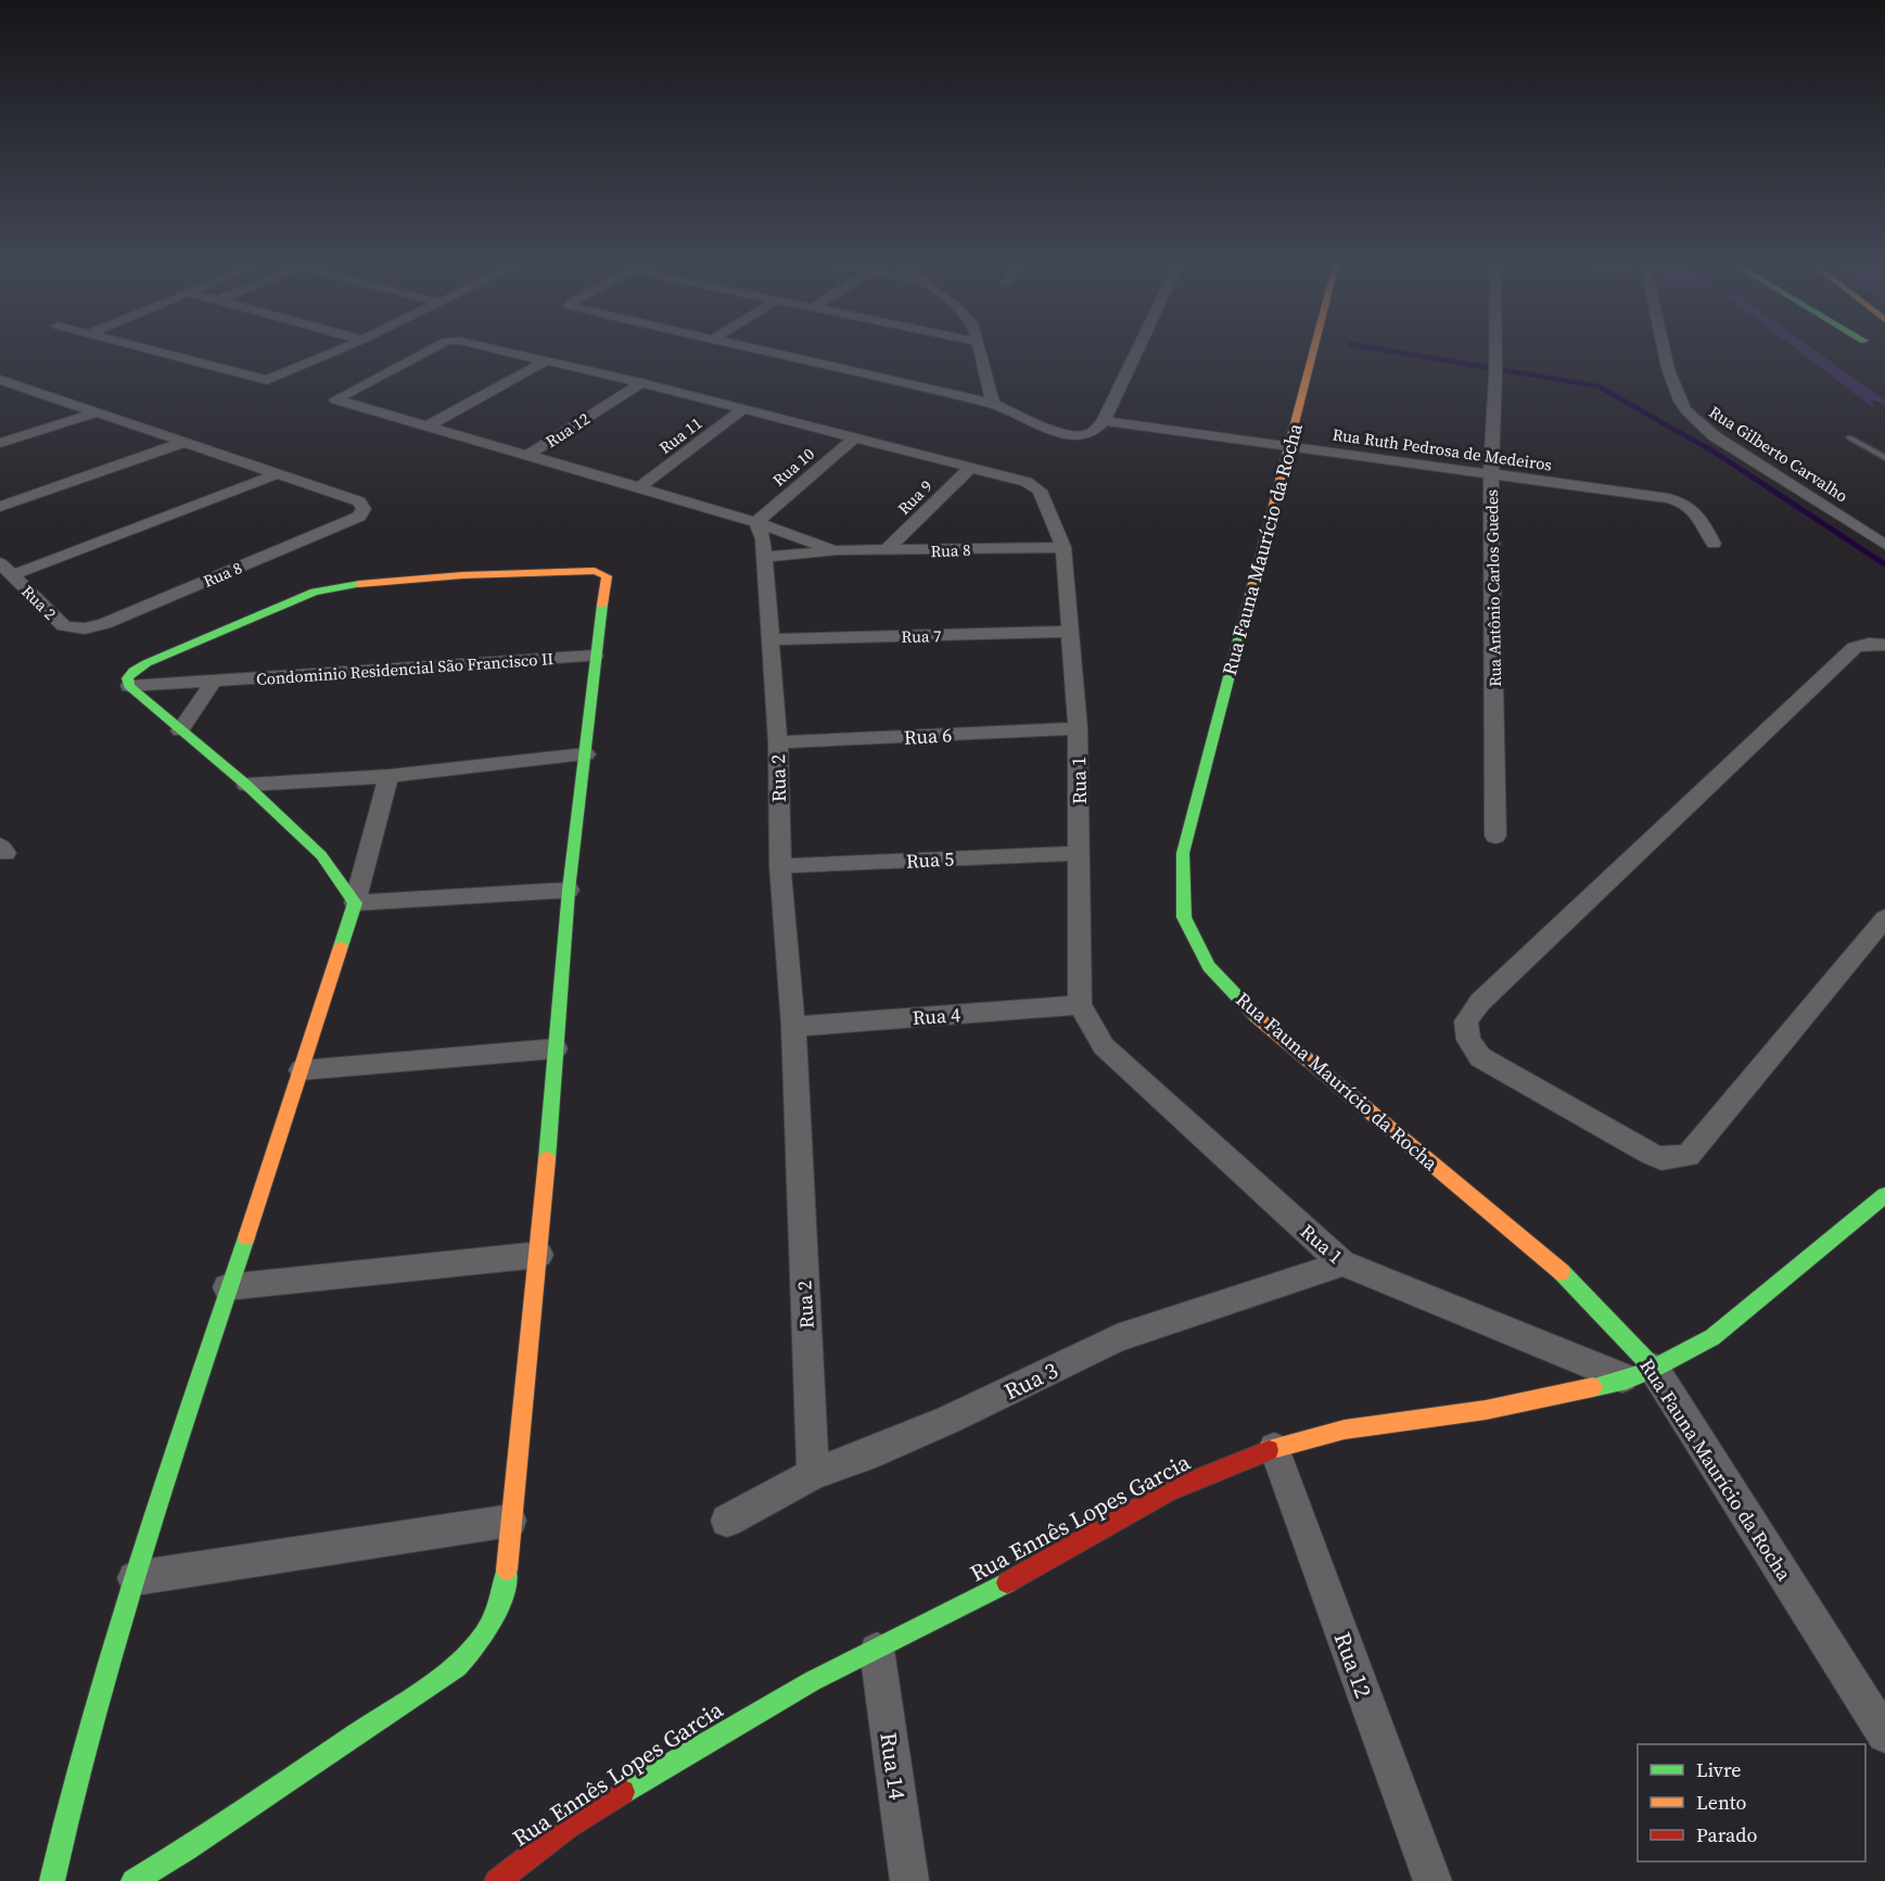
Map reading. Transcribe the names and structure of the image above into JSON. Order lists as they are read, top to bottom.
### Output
{
  "streets": {
    "main road": ["Rua Fauna Maurício da Rocha", "Rua Ennês Lopes Garcia"],
    "street": [
      "Rua 12",
      "Rua 11",
      "Rua Ruth Pedrosa de Medeiros",
      "Rua Gilberto Carvalho",
      "Rua 10",
      "Rua 9",
      "Rua 8",
      "Rua Antônio Carlos Guedes",
      "Rua 2",
      "Rua 7",
      "Condominio Residencial São Francisco II",
      "Rua 6",
      "Rua 1",
      "Rua 5",
      "Rua 4",
      "Rua 3",
      "Rua 14"
    ]
  },
  "crossings": [
    ["Rua 12", "Rua 1"],
    ["Rua 12", "Rua Ennês Lopes Garcia"],
    ["Rua 11", "Rua 1"],
    ["Rua Ruth Pedrosa de Medeiros", "Rua Fauna Maurício da Rocha"],
    ["Rua Ruth Pedrosa de Medeiros", "Rua Antônio Carlos Guedes"],
    ["Rua 10", "Rua 8"],
    ["Rua 10", "Rua 2"],
    ["Rua 10", "Rua 1"],
    ["Rua 9", "Rua 8"],
    ["Rua 9", "Rua 1"],
    ["Rua Fauna Maurício da Rocha", "Rua 1"],
    ["Rua Fauna Maurício da Rocha", "Rua Ennês Lopes Garcia"],
    ["Rua 8", "Rua 2"],
    ["Rua 8", "Rua 1"],
    ["Rua 2", "Rua 7"],
    ["Rua 2", "Rua 6"],
    ["Rua 2", "Rua 5"],
    ["Rua 2", "Rua 4"],
    ["Rua 2", "Rua 3"],
    ["Rua 7", "Rua 1"],
    ["Rua 6", "Rua 1"],
    ["Rua 1", "Rua 5"],
    ["Rua 1", "Rua 4"],
    ["Rua 1", "Rua 3"],
    ["Rua 1", "Rua Ennês Lopes Garcia"],
    ["Rua Ennês Lopes Garcia", "Rua 14"]
  ],
  "legend": ["Livre", "Lento", "Parado"]
}
